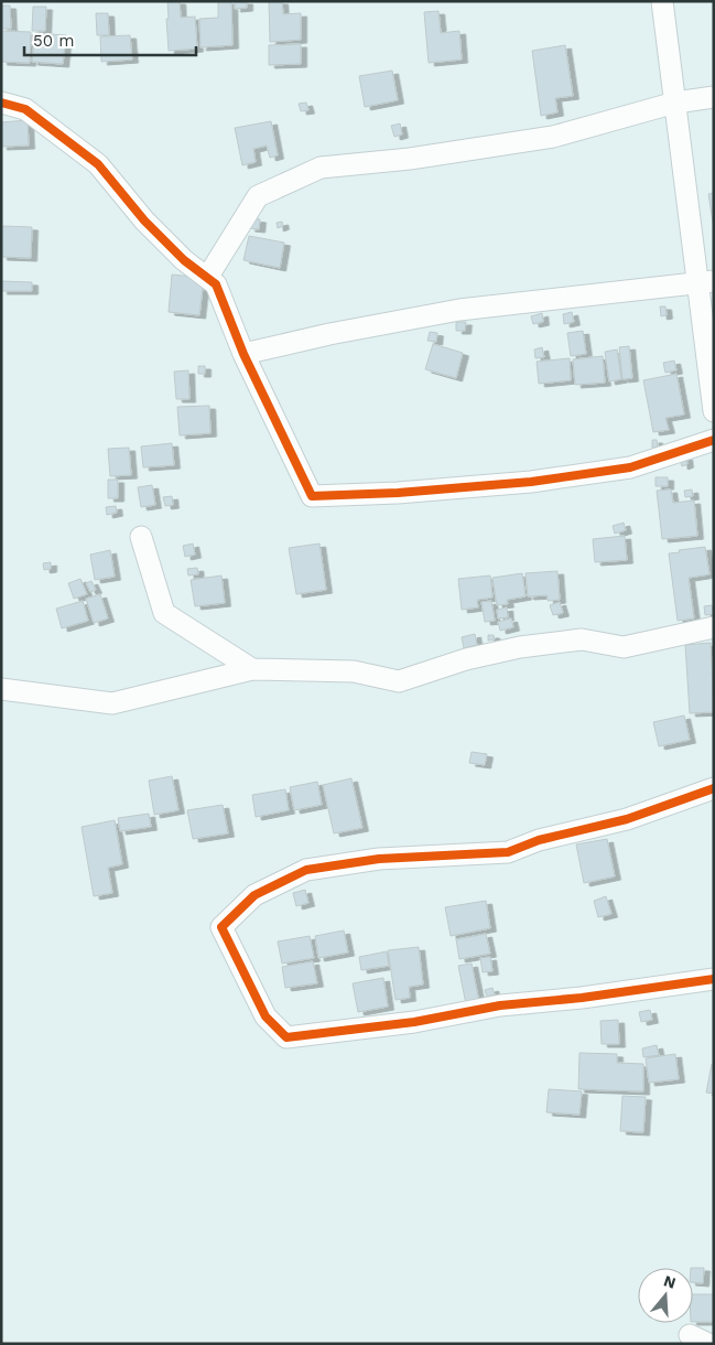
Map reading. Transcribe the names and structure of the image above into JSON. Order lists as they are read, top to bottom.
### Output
{
  "scale_bar": "50 m",
  "north": "top"
}
